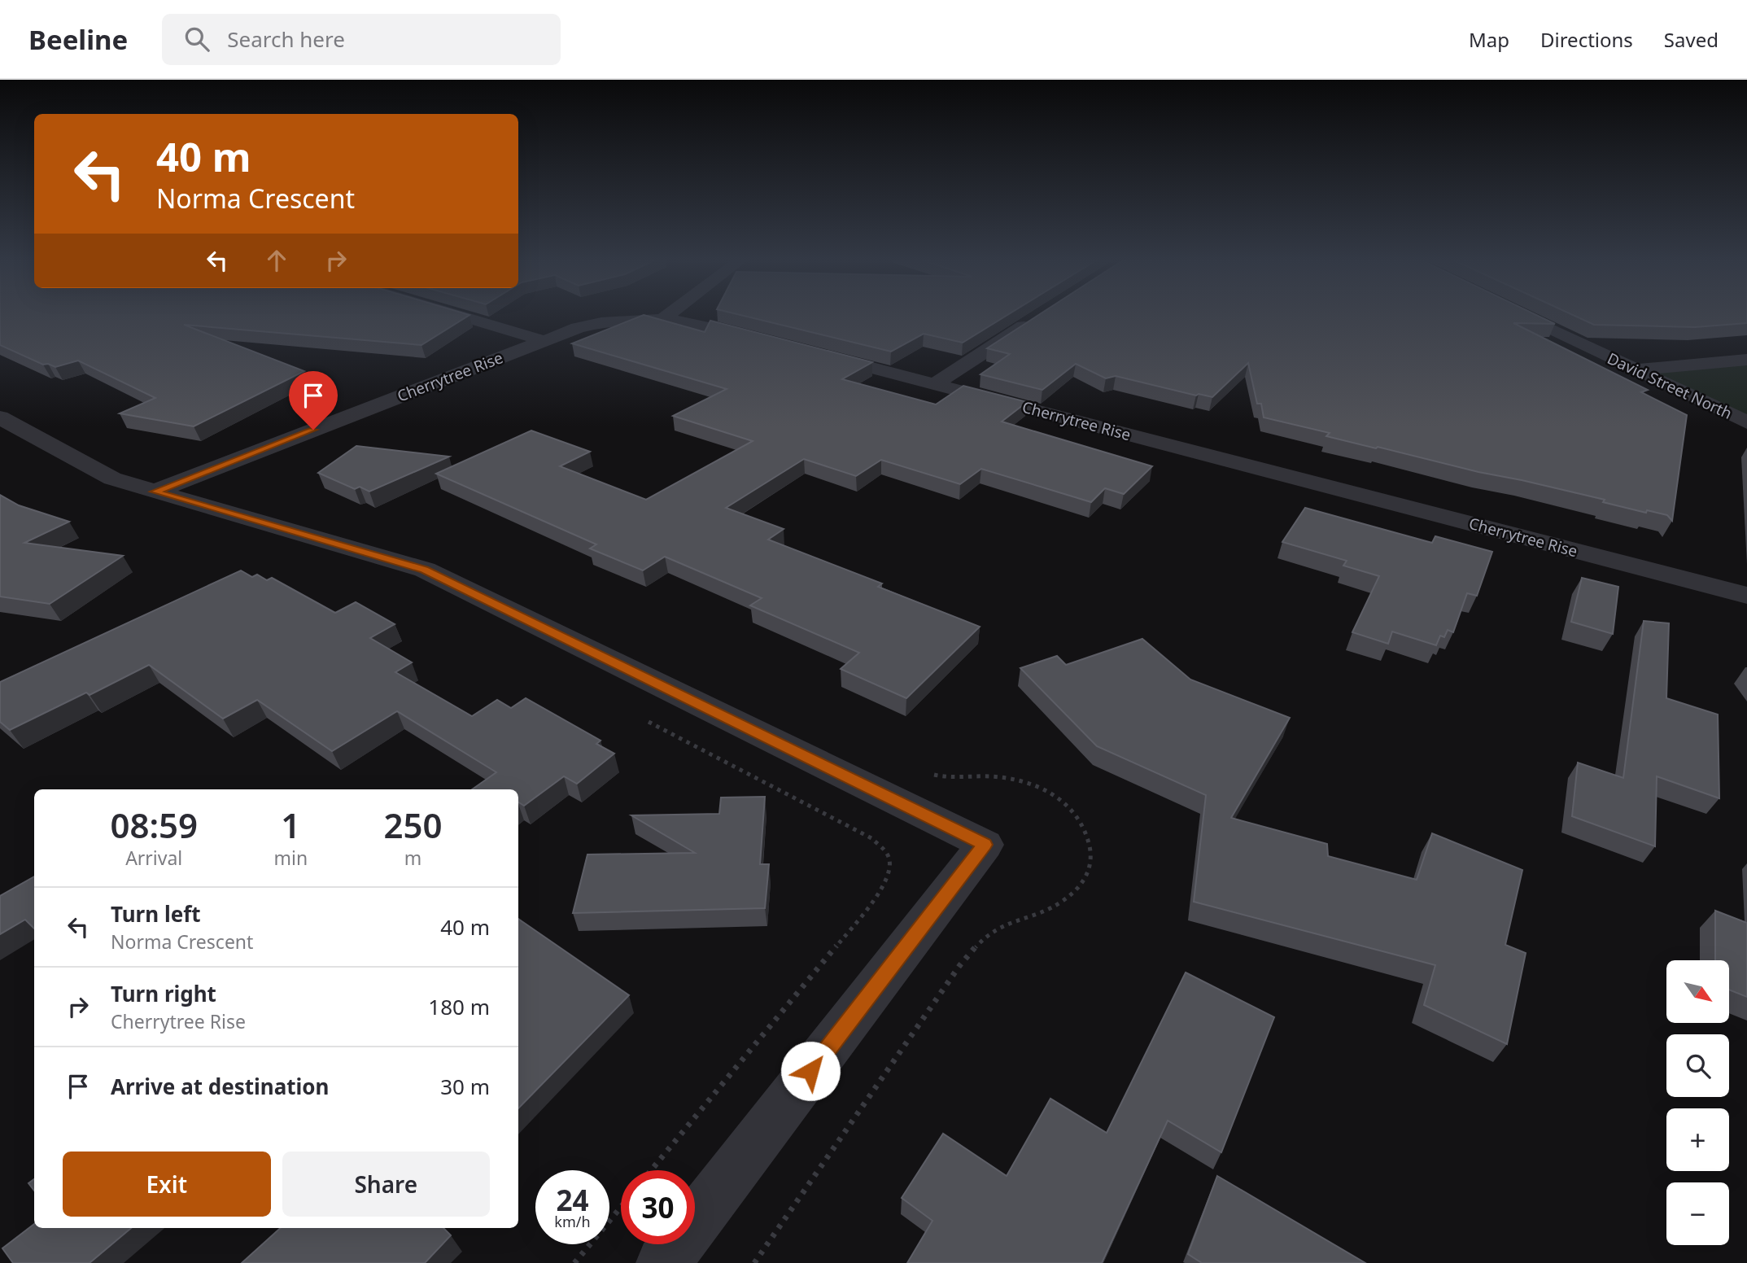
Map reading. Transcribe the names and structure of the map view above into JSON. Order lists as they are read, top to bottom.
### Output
{
  "streets": {
    "street": ["Cherrytree Rise", "David Street North"]
  },
  "north": "bottom right",
  "page": {
    "header": "Beeline",
    "search": "Search here",
    "nav": ["Map", "Directions", "Saved"],
    "turn": ["40 m", "Norma Crescent"],
    "eta": [
      "08:59",
      "Arrival",
      "1",
      "min",
      "250",
      "m"
    ],
    "list": [
      {
        "name": "Turn left",
        "note": "Norma Crescent",
        "value": "40 m"
      },
      {
        "name": "Turn right",
        "note": "Cherrytree Rise",
        "value": "180 m"
      },
      {
        "name": "Arrive at destination",
        "value": "30 m"
      }
    ],
    "map_buttons": ["+", "−"],
    "buttons": ["Exit", "Share"],
    "speed": "24 km/h",
    "limit": "30"
  }
}
